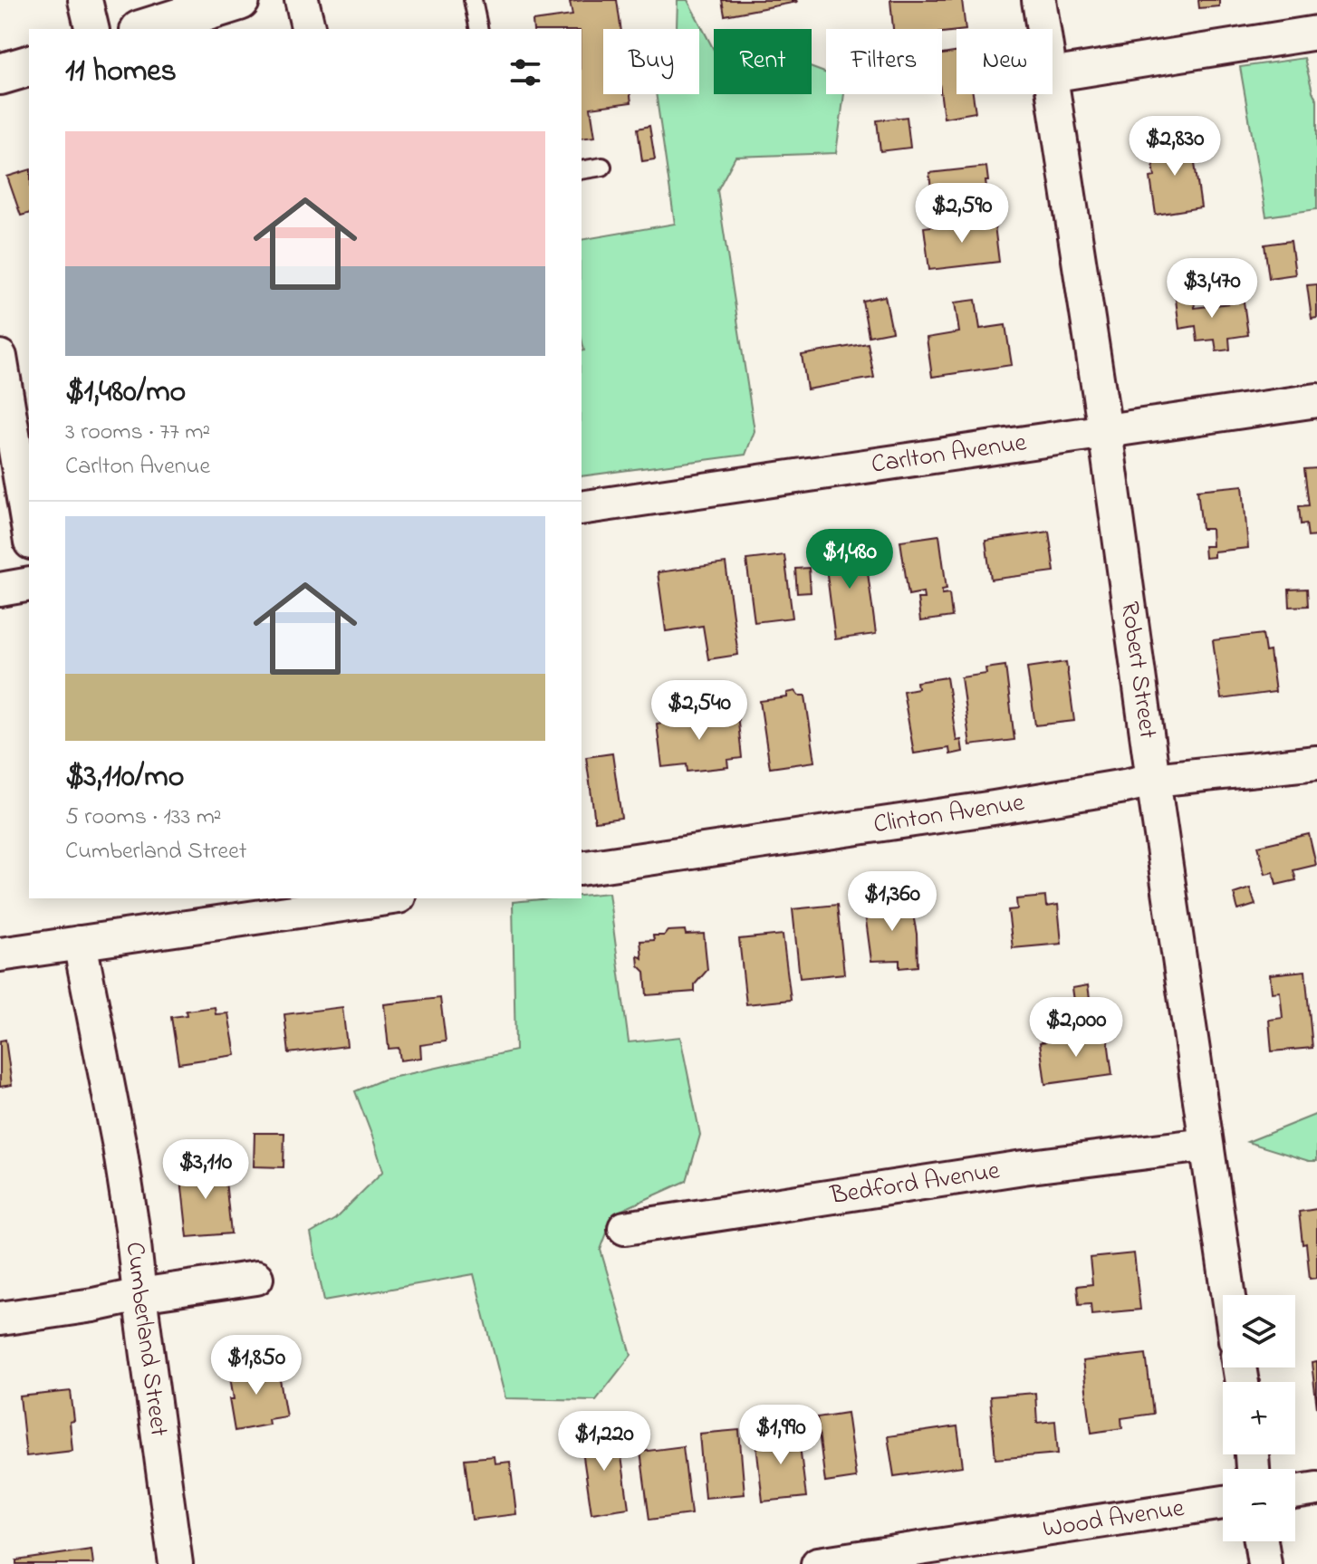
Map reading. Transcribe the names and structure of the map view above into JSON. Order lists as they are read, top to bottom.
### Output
{
  "streets": {
    "street": [
      "Carlton Avenue",
      "Robert Street",
      "Clinton Avenue",
      "Bedford Avenue",
      "Cumberland Street",
      "Wood Avenue"
    ]
  },
  "crossings": [
    ["Carlton Avenue", "Robert Street"],
    ["Robert Street", "Clinton Avenue"],
    ["Robert Street", "Bedford Avenue"]
  ],
  "page": {
    "chip": [
      "Buy",
      "Rent",
      "Filters",
      "New"
    ],
    "heading": "11 homes",
    "price": [
      "$2,830",
      "$2,590",
      "$3,470",
      "$1,480",
      "$2,540",
      "$1,360",
      "$2,000",
      "$3,110",
      "$1,850",
      "$1,990",
      "$1,220"
    ],
    "list": [
      {
        "name": "$1,480/mo",
        "note": "3 rooms · 77 m² · Carlton Avenue"
      },
      {
        "name": "$3,110/mo",
        "note": "5 rooms · 133 m² · Cumberland Street"
      }
    ],
    "map_buttons": ["+", "−"]
  }
}
